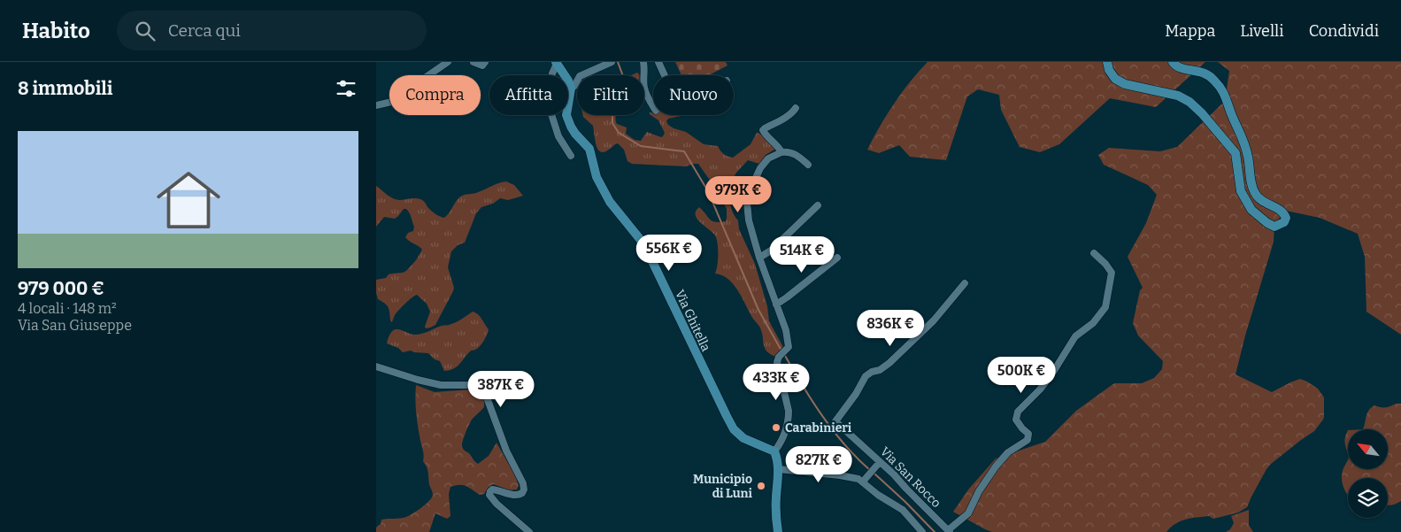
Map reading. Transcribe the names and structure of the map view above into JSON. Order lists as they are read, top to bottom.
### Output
{
  "streets": {
    "street": ["Via Ghitella", "Via San Rocco"]
  },
  "places": ["Carabinieri", "Municipio di Luni"],
  "north": "top left",
  "page": {
    "header": "Habito",
    "search": "Cerca qui",
    "nav": ["Mappa", "Livelli", "Condividi"],
    "heading": "8 immobili",
    "chip": [
      "Compra",
      "Affitta",
      "Filtri",
      "Nuovo"
    ],
    "list": [
      {
        "name": "979 000 €",
        "note": "4 locali · 148 m² · Via San Giuseppe"
      }
    ],
    "price": [
      "979K €",
      "556K €",
      "514K €",
      "836K €",
      "500K €",
      "433K €",
      "387K €",
      "827K €"
    ]
  }
}
